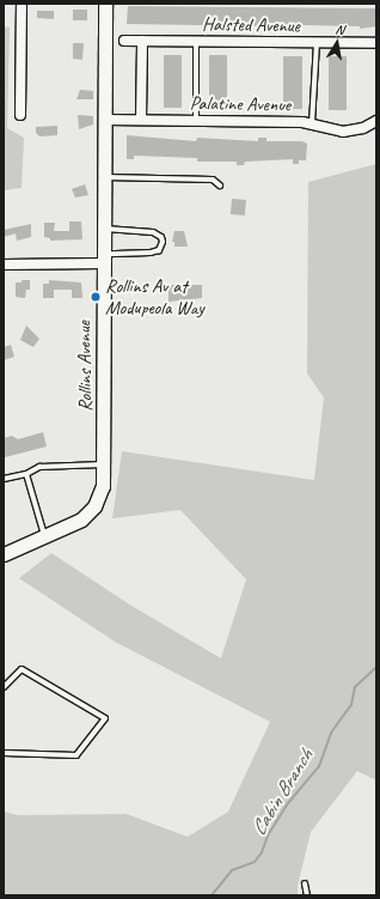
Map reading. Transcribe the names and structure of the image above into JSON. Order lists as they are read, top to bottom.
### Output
{
  "streets": {
    "street": ["Halsted Avenue", "Palatine Avenue", "Rollins Avenue"]
  },
  "crossings": [
    ["Palatine Avenue", "Rollins Avenue"]
  ],
  "water": ["Cabin Branch"],
  "places": ["Rollins Av at Modupeola Way"],
  "north": "top"
}
